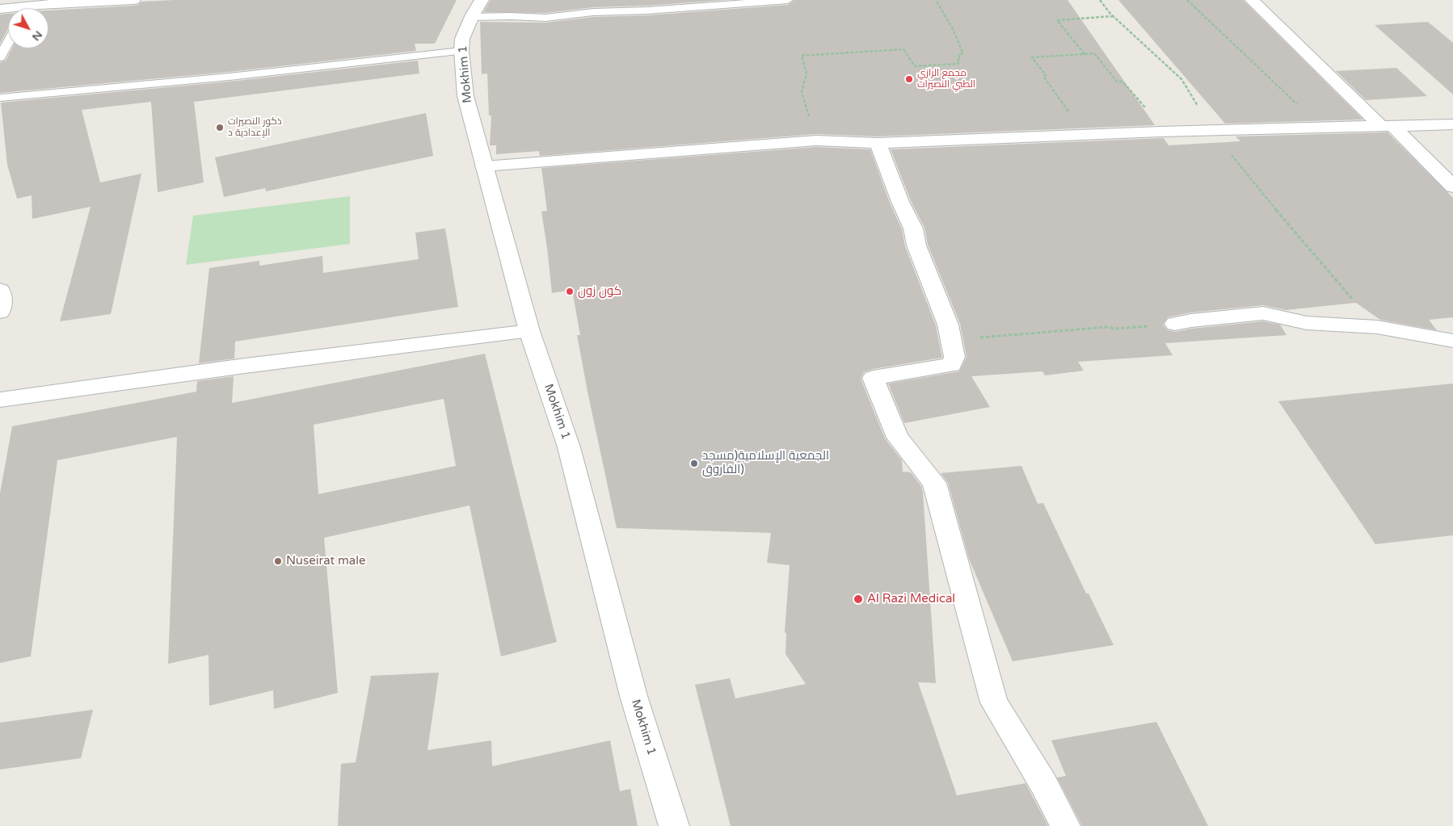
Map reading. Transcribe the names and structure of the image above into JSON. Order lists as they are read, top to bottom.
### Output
{
  "streets": {
    "street": ["Mokhim 1"]
  },
  "places": [
    "مجمع الرازي الطبي النصيرات",
    "ذكور النصيرات الإعدادية د",
    "كون زون",
    "الجمعية الإسلامية(مسجد الفاروق)",
    "Nuseirat male",
    "Al Razi Medical"
  ],
  "north": "bottom right"
}
